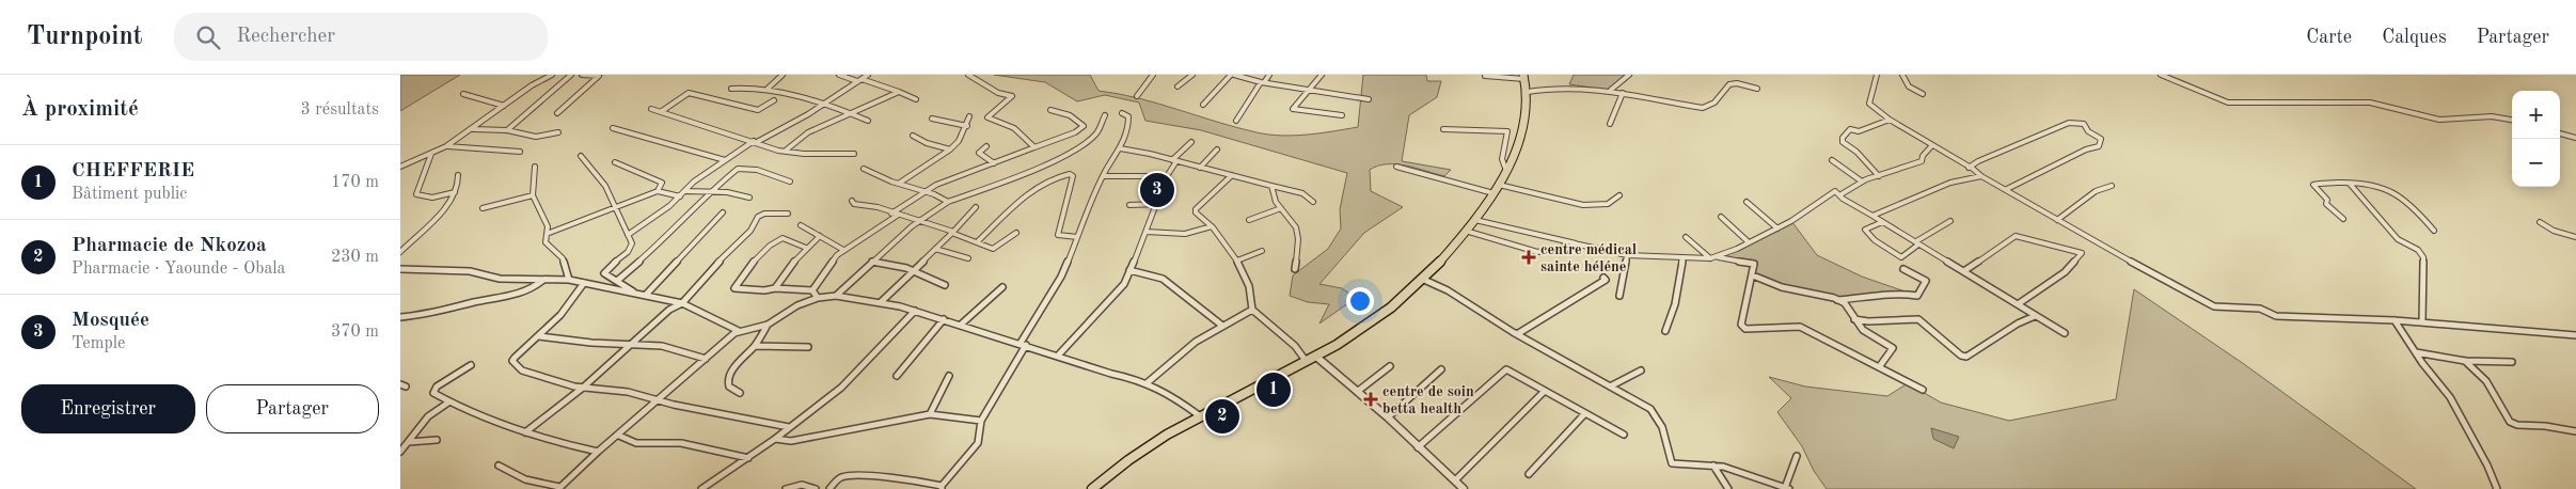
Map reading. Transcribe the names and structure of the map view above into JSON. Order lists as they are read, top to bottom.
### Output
{
  "places": {
    "health": ["centre médical sainte héléne", "centre de soin betta health"]
  },
  "page": {
    "header": "Turnpoint",
    "search": "Rechercher",
    "nav": ["Carte", "Calques", "Partager"],
    "heading": ["À proximité", "3 résultats"],
    "map_buttons": ["+", "−"],
    "list": [
      {
        "mark": "1",
        "name": "CHEFFERIE",
        "note": "Bâtiment public",
        "value": "170 m"
      },
      {
        "mark": "2",
        "name": "Pharmacie de Nkozoa",
        "note": "Pharmacie · Yaounde - Obala",
        "value": "230 m"
      },
      {
        "mark": "3",
        "name": "Mosquée",
        "note": "Temple",
        "value": "370 m"
      }
    ],
    "pins": ["3", "1", "2"],
    "buttons": ["Enregistrer", "Partager"]
  }
}
